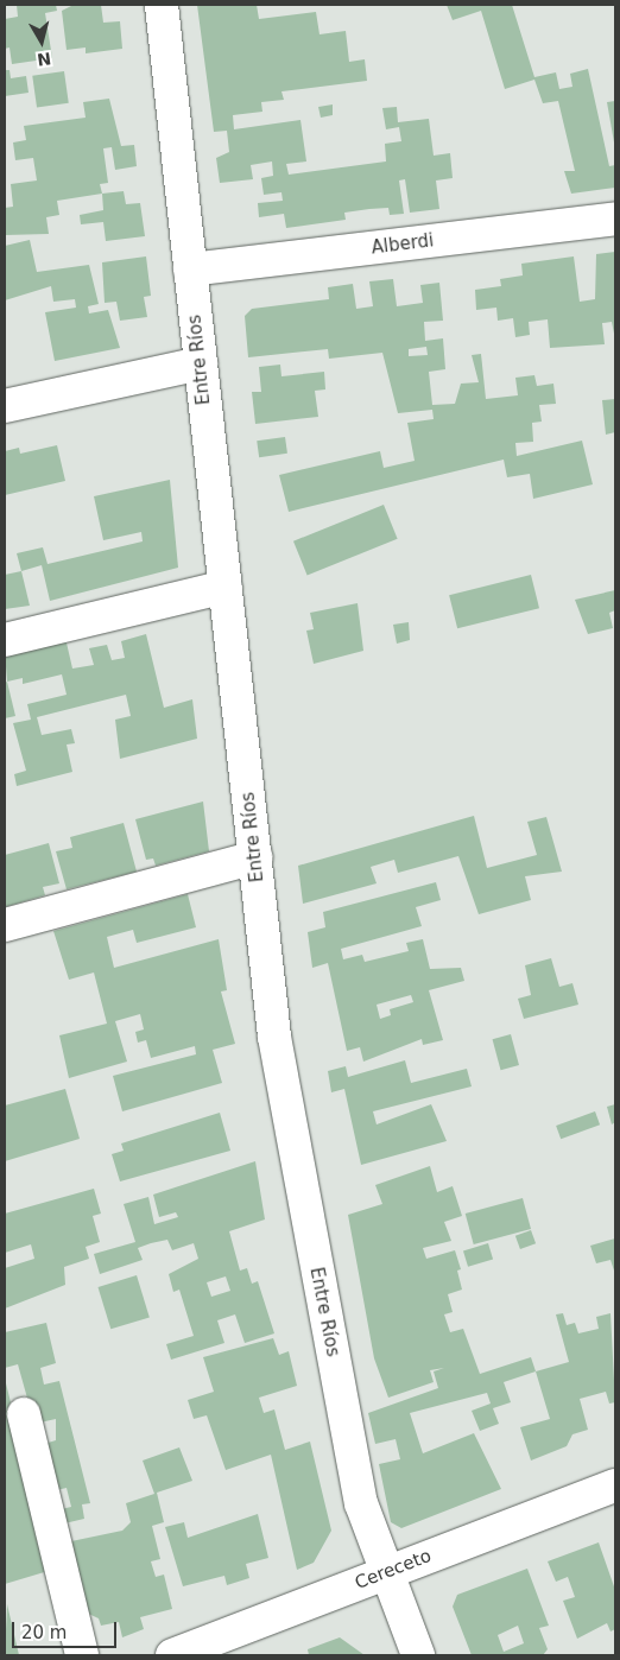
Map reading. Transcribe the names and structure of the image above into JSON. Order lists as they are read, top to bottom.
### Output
{
  "streets": {
    "street": ["Alberdi", "Entre Ríos", "Cereceto"]
  },
  "crossings": [
    ["Alberdi", "Entre Ríos"],
    ["Entre Ríos", "Cereceto"]
  ],
  "scale_bar": "20 m",
  "north": "bottom"
}
